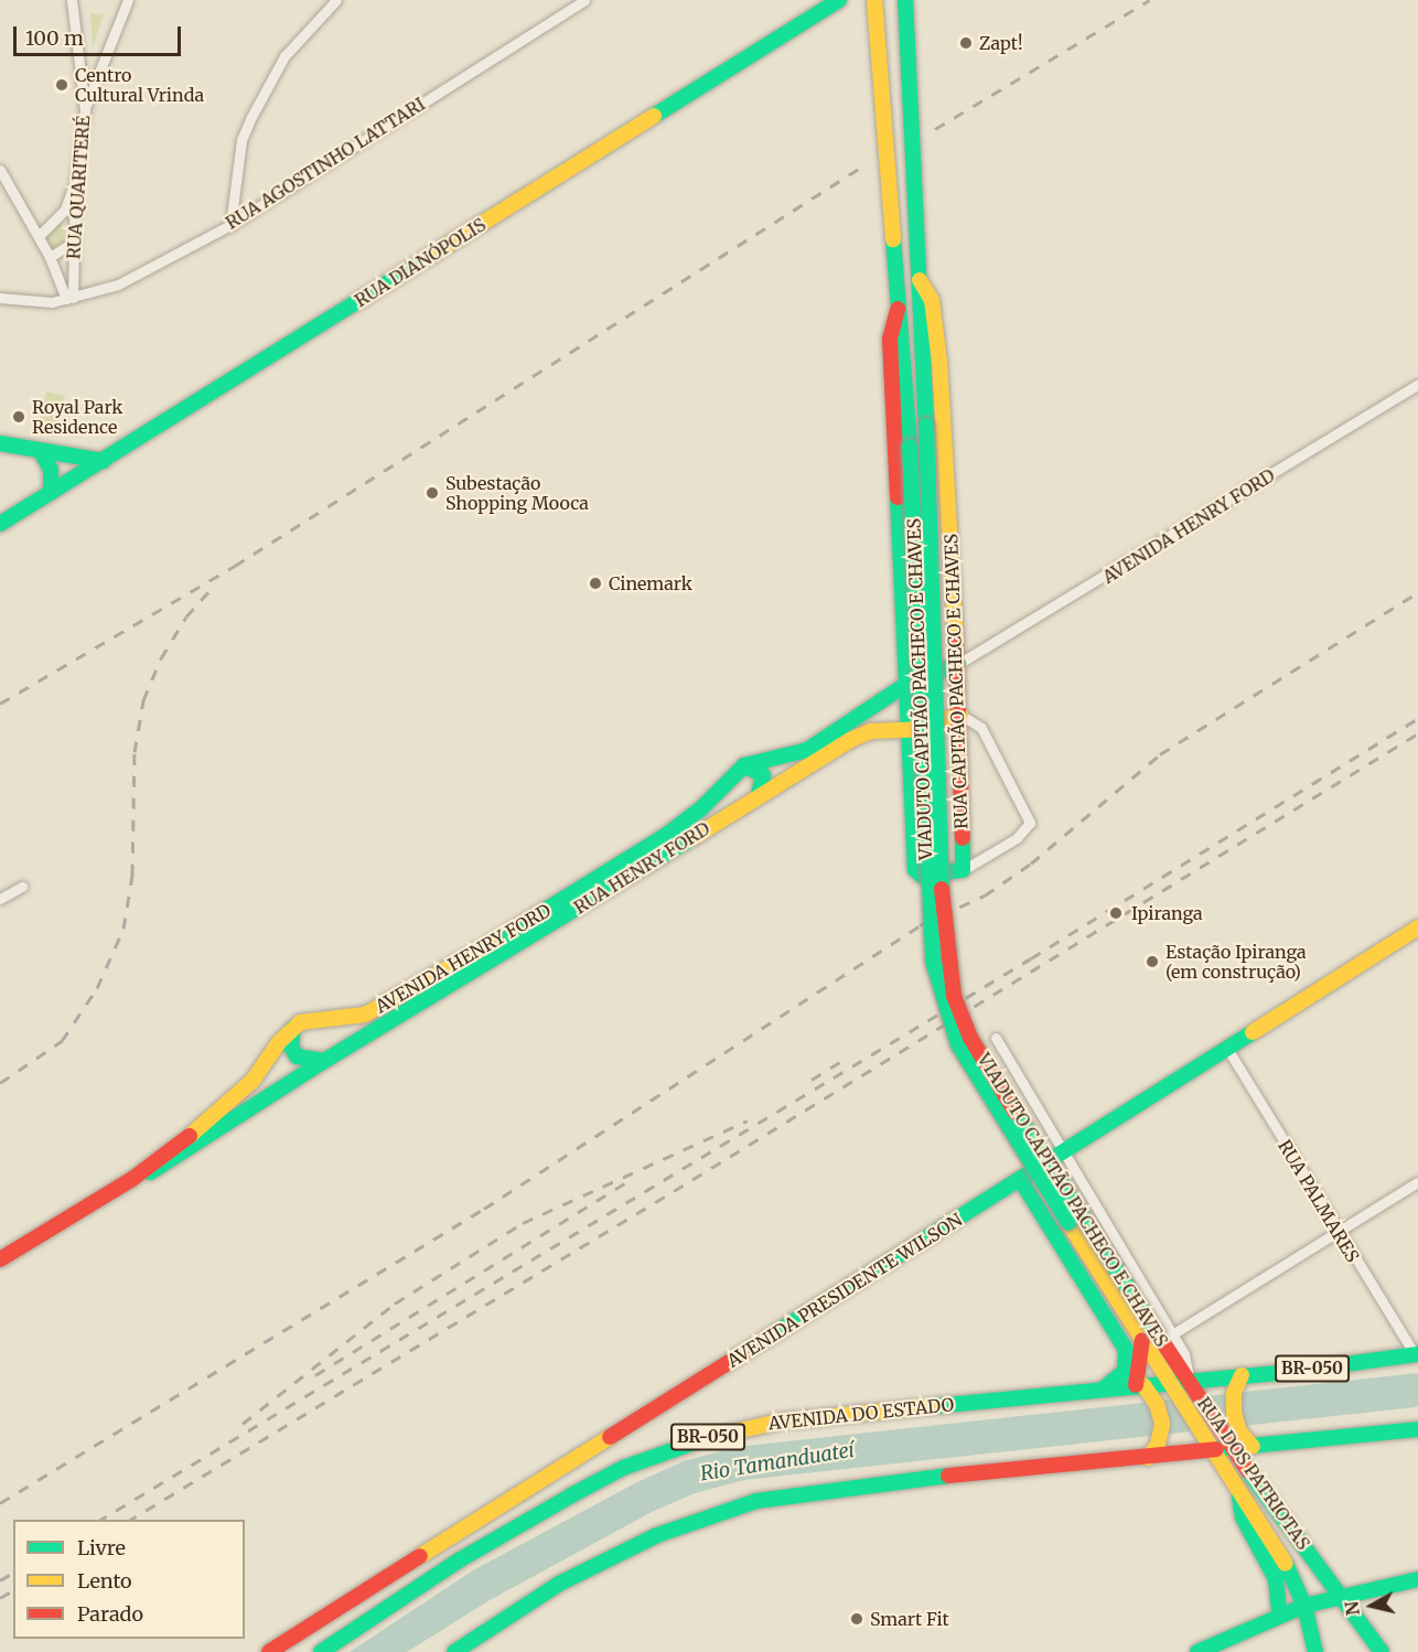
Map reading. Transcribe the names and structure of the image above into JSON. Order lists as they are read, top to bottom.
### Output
{
  "streets": {
    "main road": [
      "RUA DIANÓPOLIS",
      "AVENIDA HENRY FORD",
      "RUA CAPITÃO PACHECO E CHAVES",
      "VIADUTO CAPITÃO PACHECO E CHAVES",
      "RUA HENRY FORD",
      "AVENIDA PRESIDENTE WILSON",
      "BR-050",
      "AVENIDA DO ESTADO",
      "RUA DOS PATRIOTAS"
    ],
    "street": ["RUA AGOSTINHO LATTARI", "RUA QUARITERÉ", "RUA PALMARES"]
  },
  "crossings": [
    ["RUA AGOSTINHO LATTARI", "RUA QUARITERÉ"],
    ["AVENIDA HENRY FORD", "RUA CAPITÃO PACHECO E CHAVES"],
    ["RUA CAPITÃO PACHECO E CHAVES", "VIADUTO CAPITÃO PACHECO E CHAVES"],
    ["RUA CAPITÃO PACHECO E CHAVES", "RUA HENRY FORD"],
    ["VIADUTO CAPITÃO PACHECO E CHAVES", "AVENIDA DO ESTADO"],
    ["VIADUTO CAPITÃO PACHECO E CHAVES", "RUA DOS PATRIOTAS"],
    ["RUA PALMARES", "AVENIDA PRESIDENTE WILSON"],
    ["RUA PALMARES", "AVENIDA DO ESTADO"],
    ["AVENIDA DO ESTADO", "RUA DOS PATRIOTAS"]
  ],
  "water": ["Rio Tamanduateí"],
  "places": [
    "Zapt!",
    "Centro Cultural Vrinda",
    "Royal Park Residence",
    "Subestação Shopping Mooca",
    "Cinemark",
    "Ipiranga",
    "Estação Ipiranga (em construção)",
    "Smart Fit"
  ],
  "legend": ["Livre", "Lento", "Parado"],
  "scale_bar": "100 m",
  "north": "left"
}
